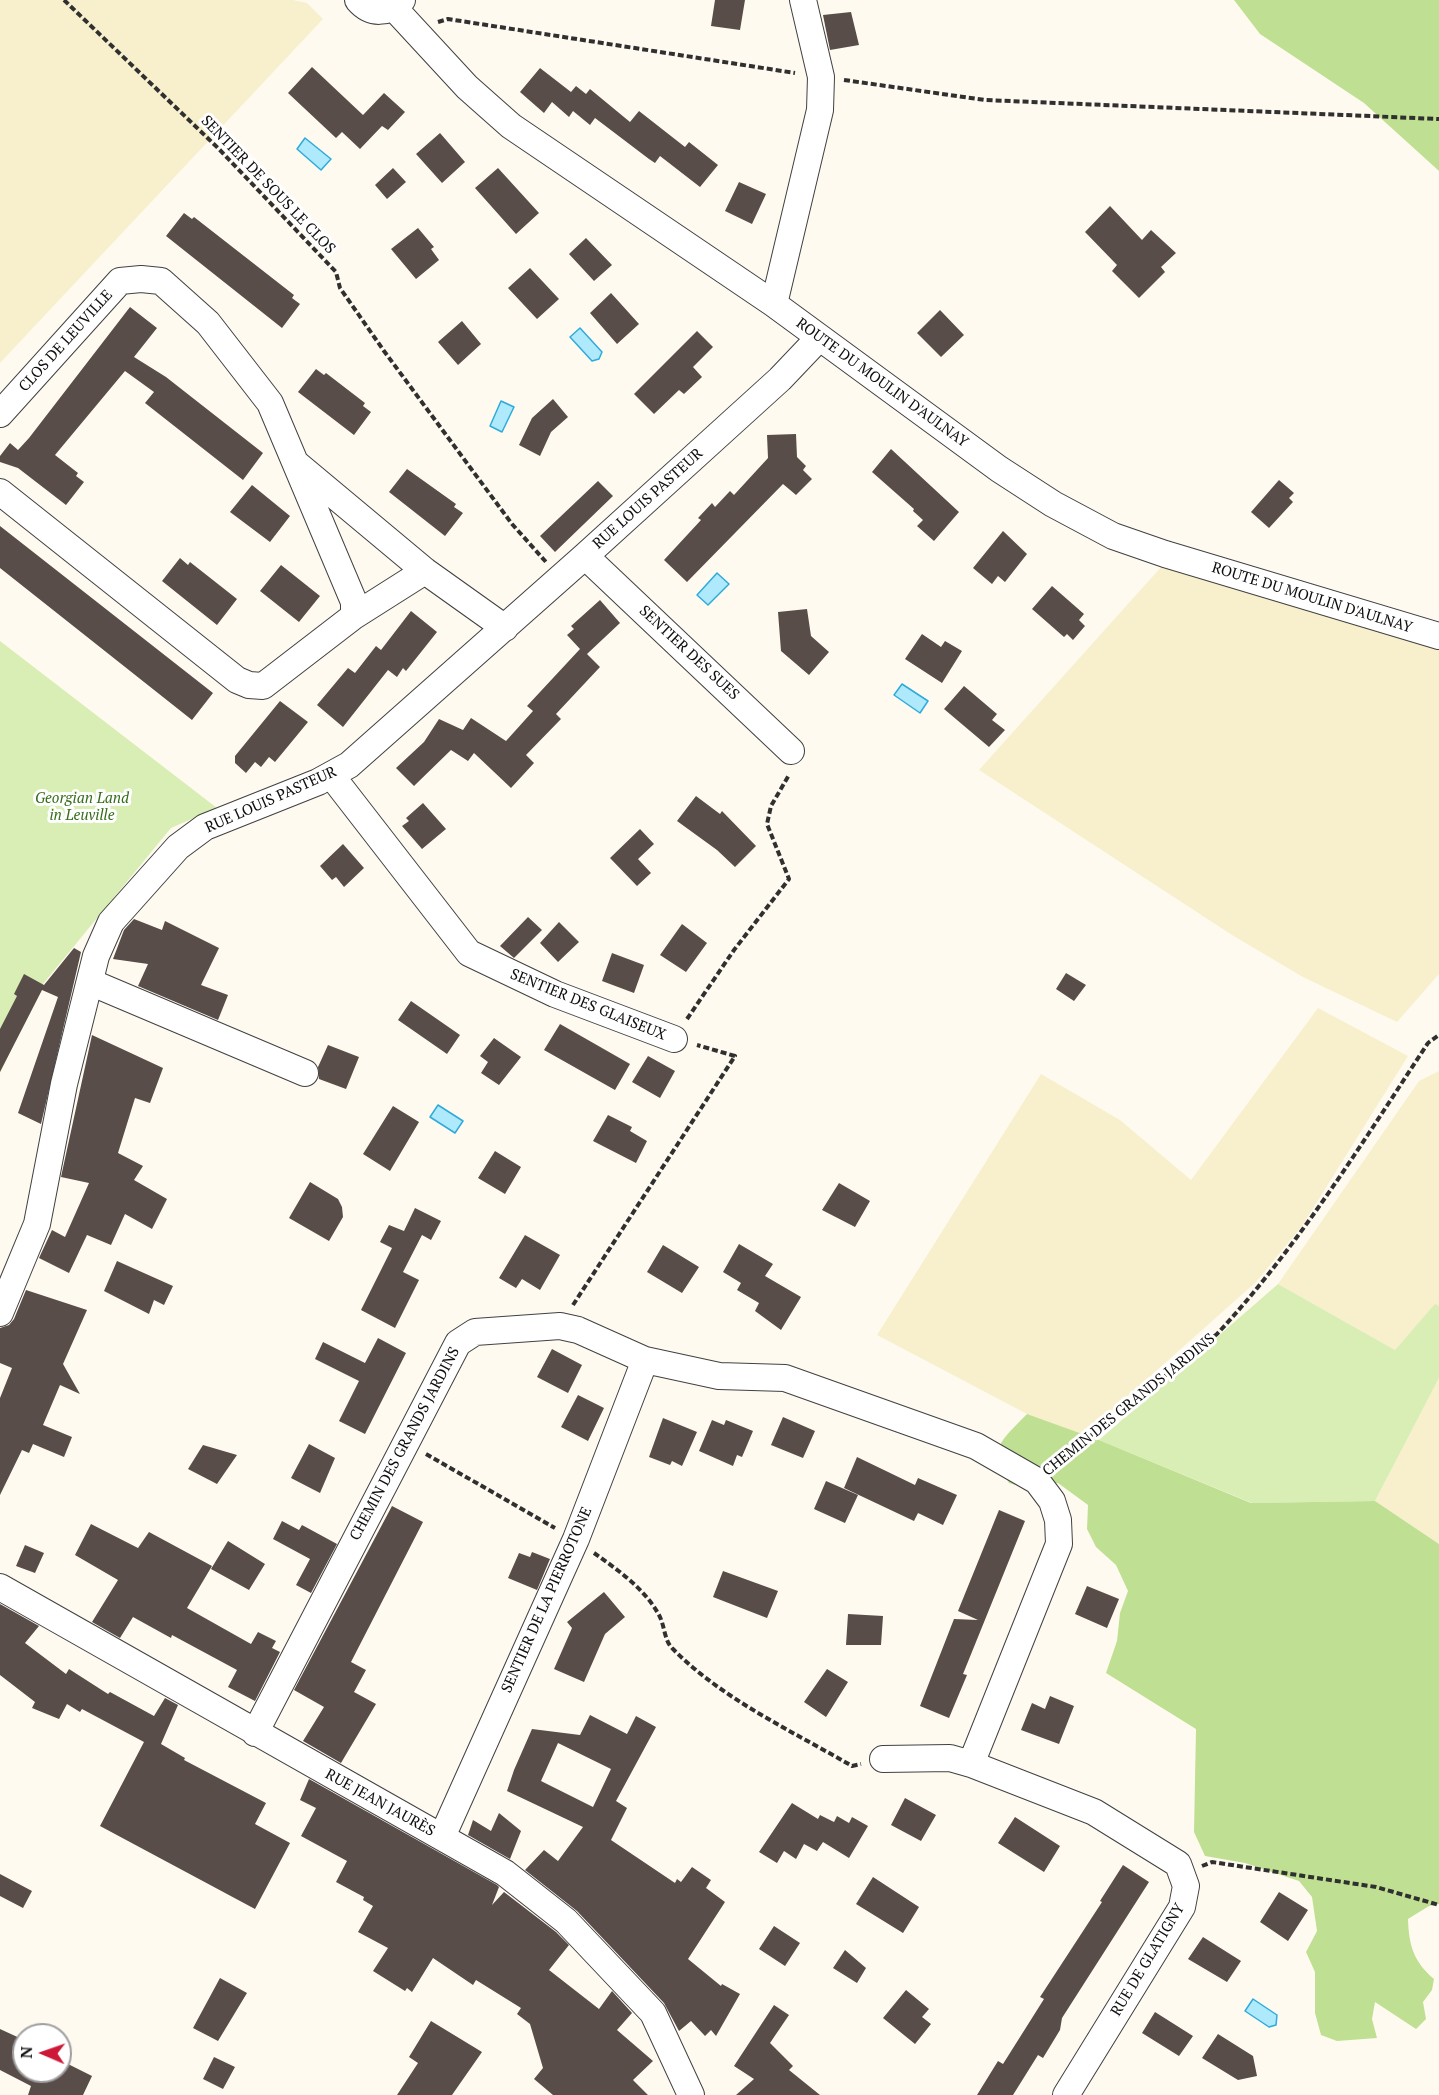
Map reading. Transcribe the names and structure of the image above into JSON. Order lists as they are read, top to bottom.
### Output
{
  "streets": {
    "street": [
      "CLOS DE LEUVILLE",
      "ROUTE DU MOULIN D'AULNAY",
      "RUE LOUIS PASTEUR",
      "SENTIER DES SUES",
      "SENTIER DES GLAISEUX",
      "CHEMIN DES GRANDS JARDINS",
      "SENTIER DE LA PIERROTONE",
      "RUE JEAN JAURÈS",
      "RUE DE GLATIGNY"
    ],
    "path": ["SENTIER DE SOUS LE CLOS"]
  },
  "crossings": [
    ["SENTIER DE SOUS LE CLOS", "RUE LOUIS PASTEUR"],
    ["CLOS DE LEUVILLE", "RUE LOUIS PASTEUR"],
    ["ROUTE DU MOULIN D'AULNAY", "RUE LOUIS PASTEUR"],
    ["RUE LOUIS PASTEUR", "SENTIER DES SUES"],
    ["RUE LOUIS PASTEUR", "SENTIER DES GLAISEUX"],
    ["SENTIER DES SUES", "SENTIER DES GLAISEUX"],
    ["CHEMIN DES GRANDS JARDINS", "SENTIER DE LA PIERROTONE"],
    ["CHEMIN DES GRANDS JARDINS", "RUE JEAN JAURÈS"],
    ["SENTIER DE LA PIERROTONE", "RUE JEAN JAURÈS"]
  ],
  "parks": ["Georgian Land in Leuville"],
  "north": "left"
}
